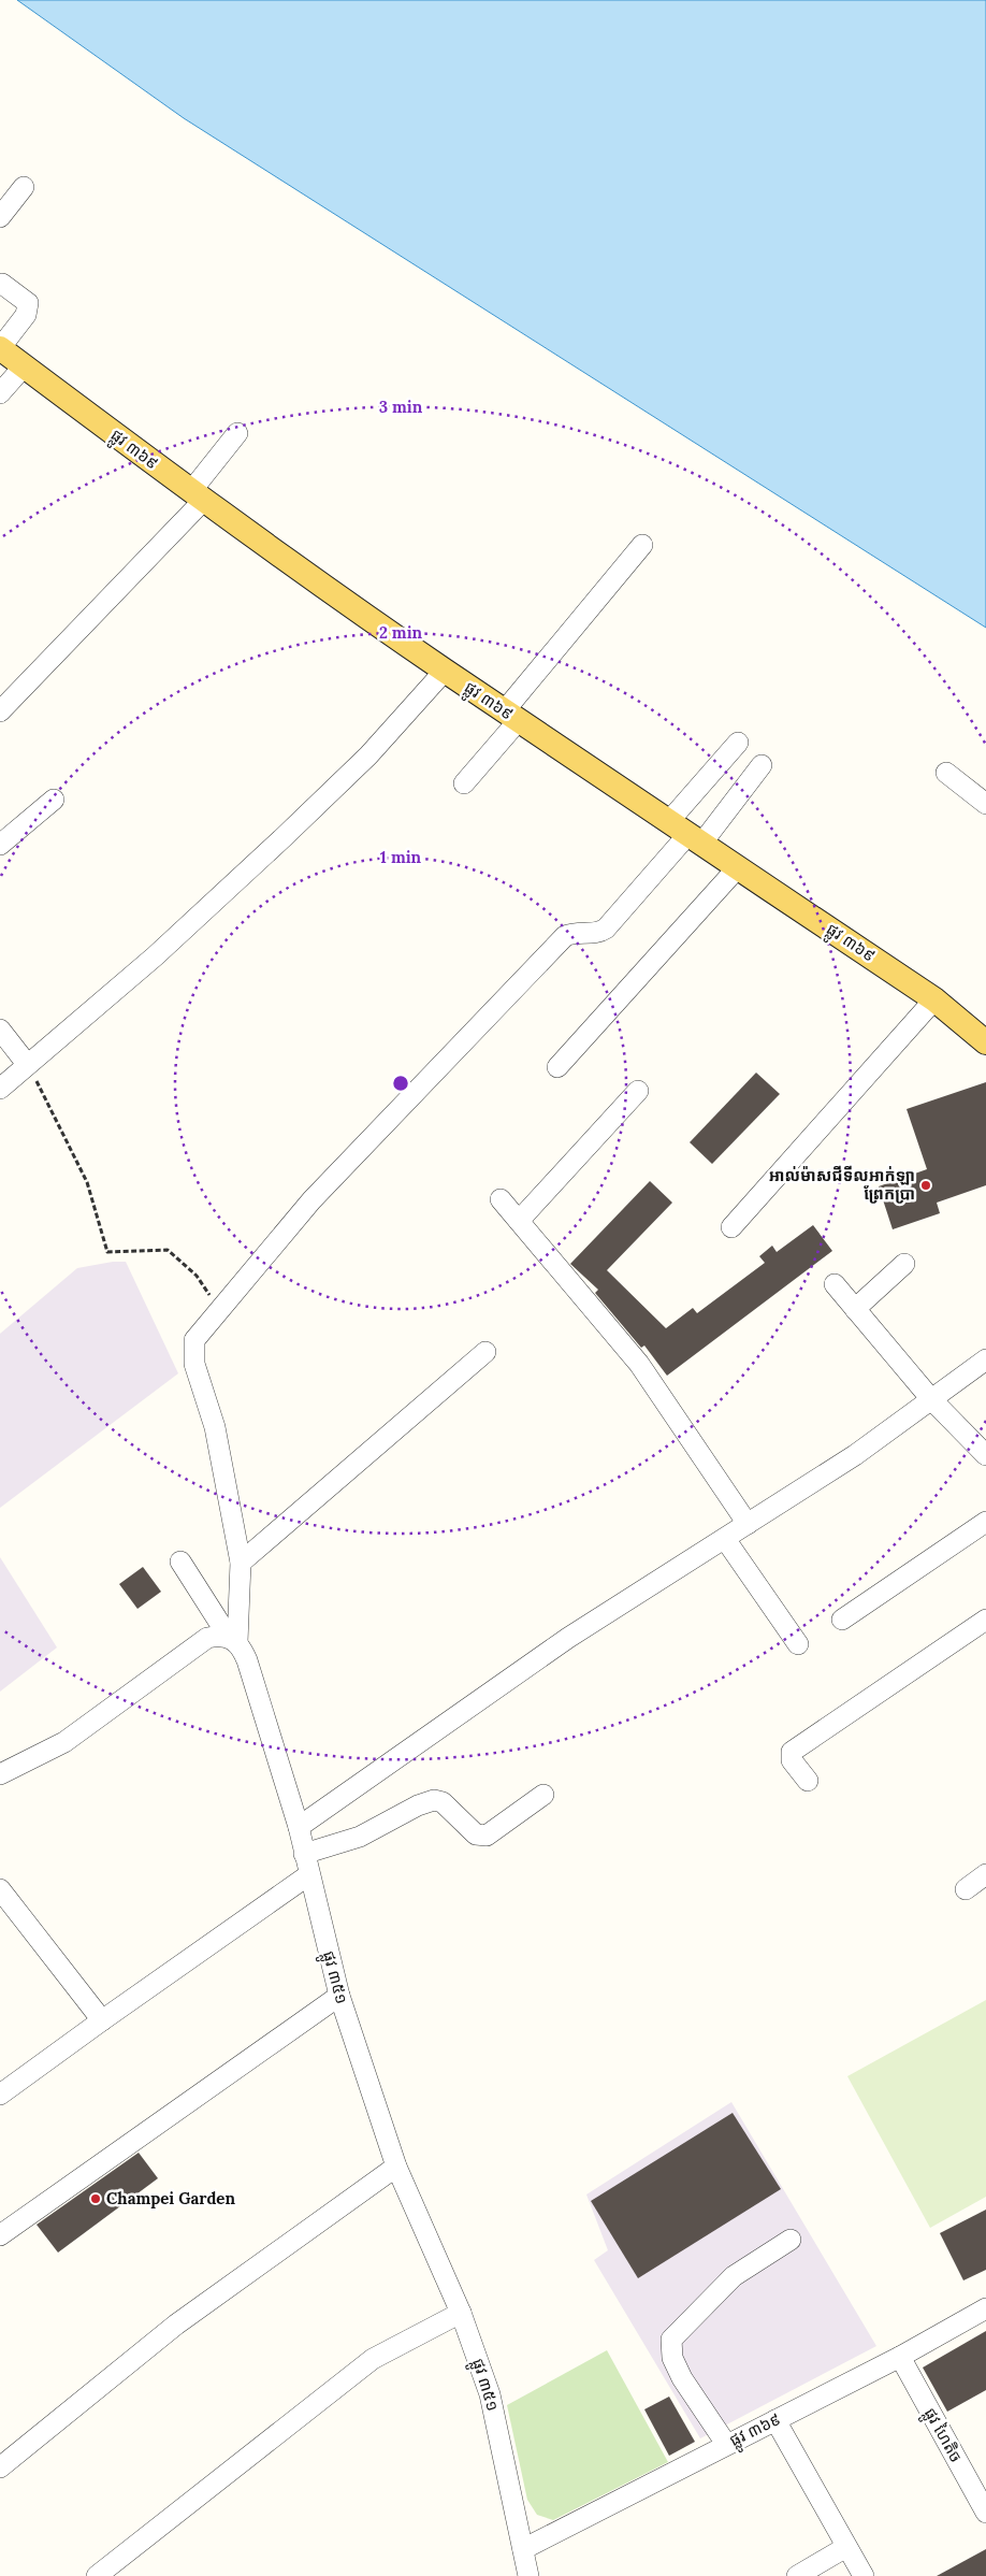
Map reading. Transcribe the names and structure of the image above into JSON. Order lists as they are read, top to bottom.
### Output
{
  "streets": {
    "main road": ["ផ្លូវ ៣៦៩"],
    "street": ["ផ្លូវ ៣៥១", "ផ្លូវ ហៃតិច"]
  },
  "crossings": [
    ["ផ្លូវ ៣៦៩", "ផ្លូវ ៣៥១"],
    ["ផ្លូវ ៣៦៩", "ផ្លូវ ហៃតិច"]
  ],
  "places": ["អាល់ម៉ាសជីទីលអាក់ឡា ព្រែកប្រា", "Champei Garden"],
  "rings": ["3 min", "2 min", "1 min"]
}
